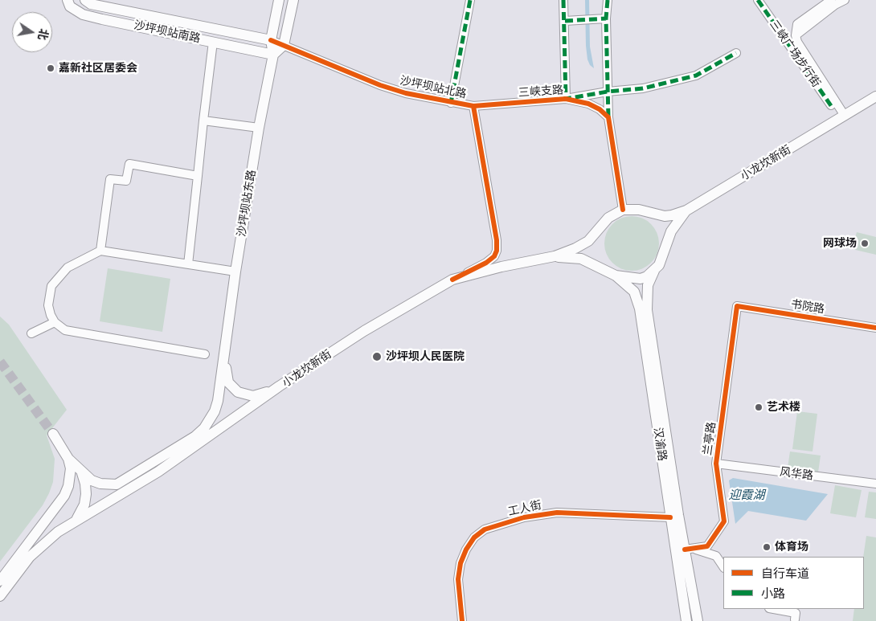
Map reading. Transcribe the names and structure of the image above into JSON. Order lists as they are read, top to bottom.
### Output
{
  "streets": {
    "main road": [
      "沙坪坝站南路",
      "小龙坎新街",
      "沙坪坝站东路",
      "汉渝路"
    ],
    "street": [
      "三峡广场步行街",
      "沙坪坝站北路",
      "三峡支路",
      "书院路",
      "兰亭路",
      "风华路",
      "工人街"
    ]
  },
  "crossings": [
    ["沙坪坝站南路", "沙坪坝站北路"],
    ["沙坪坝站南路", "沙坪坝站东路"],
    ["沙坪坝站北路", "三峡支路"],
    ["沙坪坝站北路", "小龙坎新街"],
    ["沙坪坝站北路", "沙坪坝站东路"],
    ["小龙坎新街", "汉渝路"],
    ["书院路", "兰亭路"],
    ["兰亭路", "汉渝路"],
    ["兰亭路", "风华路"],
    ["汉渝路", "工人街"]
  ],
  "water": ["迎霞湖"],
  "places": [
    "嘉新社区居委会",
    "网球场",
    "沙坪坝人民医院",
    "艺术楼",
    "体育场"
  ],
  "legend": ["自行车道", "小路"],
  "north": "right"
}
